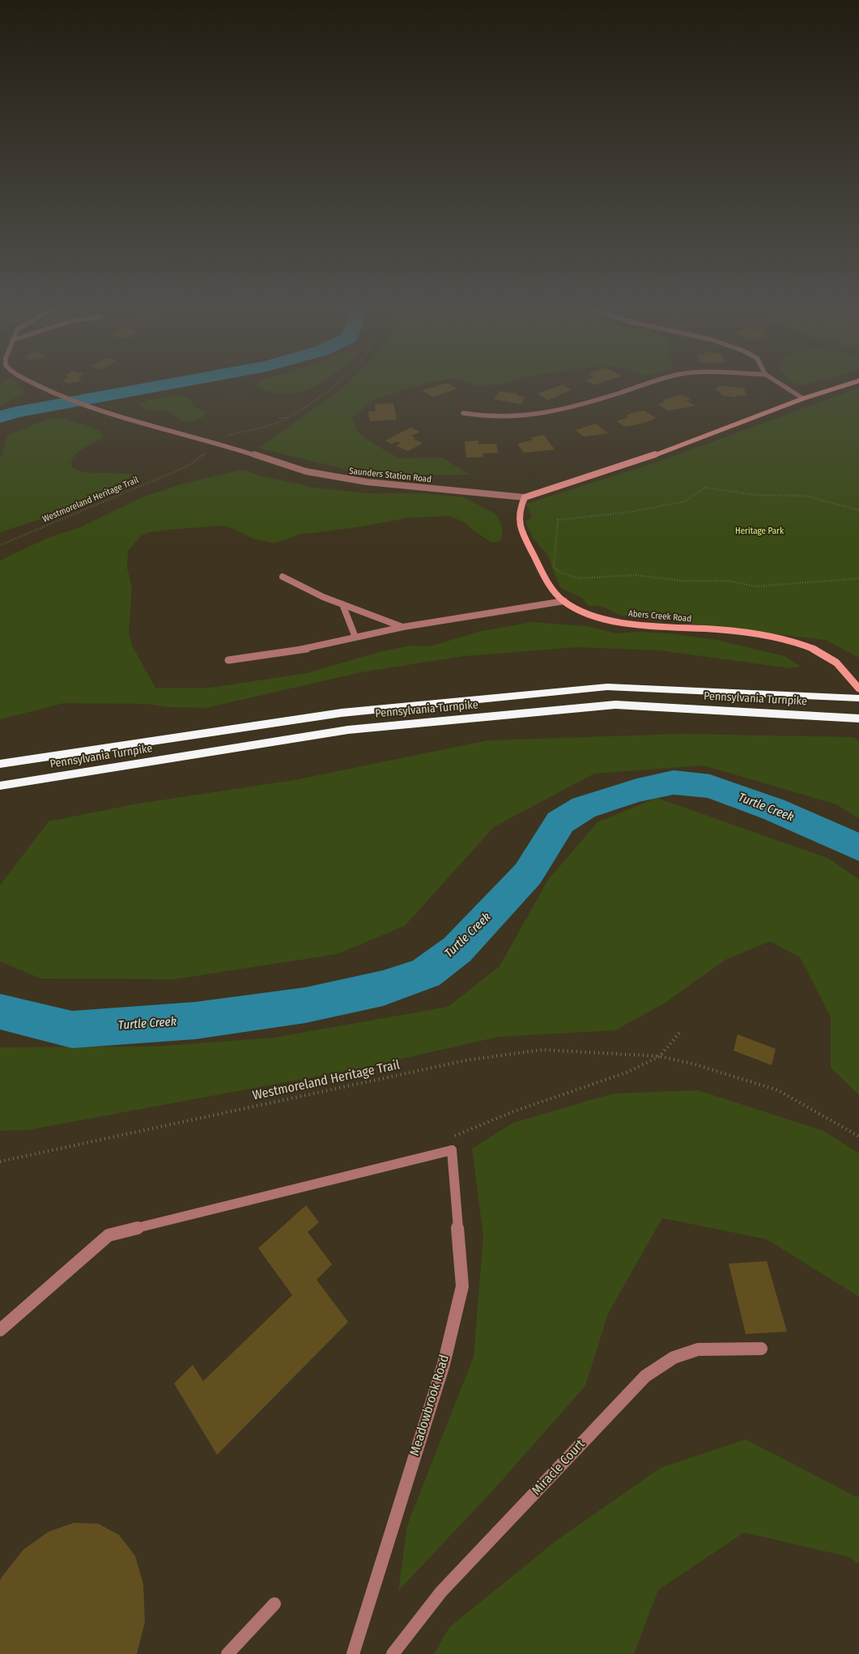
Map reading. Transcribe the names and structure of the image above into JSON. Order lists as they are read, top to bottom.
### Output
{
  "streets": {
    "highway": ["Pennsylvania Turnpike"],
    "street": [
      "Saunders Station Road",
      "Abers Creek Road",
      "Meadowbrook Road",
      "Miracle Court"
    ],
    "path": ["Westmoreland Heritage Trail"]
  },
  "crossings": [
    ["Saunders Station Road", "Abers Creek Road"]
  ],
  "water": ["Turtle Creek"],
  "parks": ["Heritage Park"]
}
